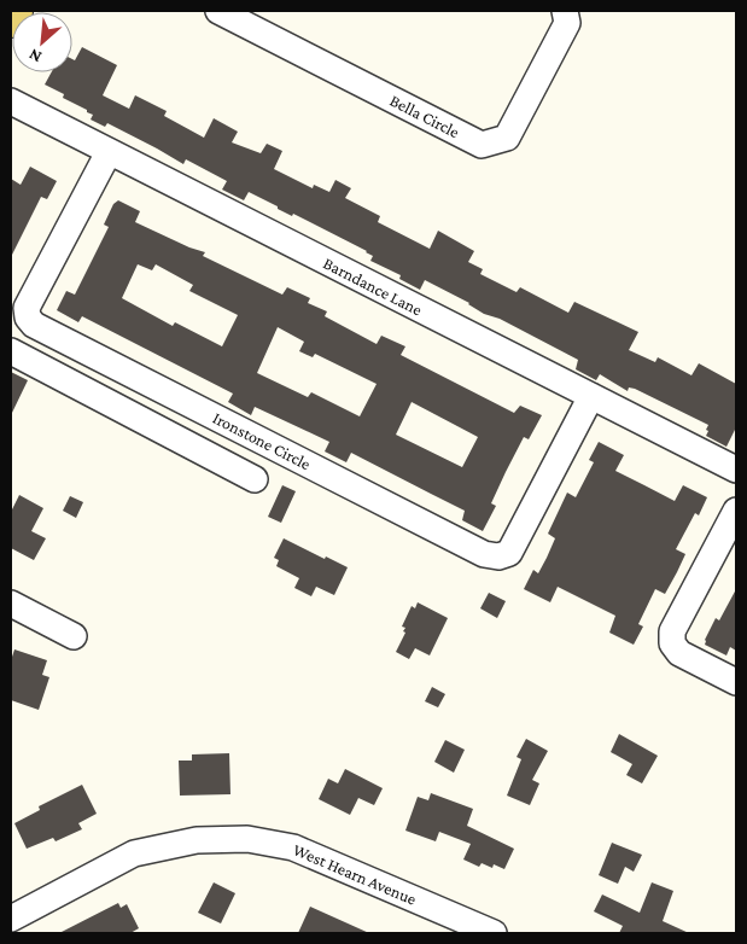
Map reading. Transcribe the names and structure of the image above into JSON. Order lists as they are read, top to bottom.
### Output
{
  "streets": {
    "street": [
      "Bella Circle",
      "Barndance Lane",
      "Ironstone Circle",
      "West Hearn Avenue"
    ]
  },
  "crossings": [
    ["Barndance Lane", "Ironstone Circle"]
  ],
  "north": "bottom left"
}
